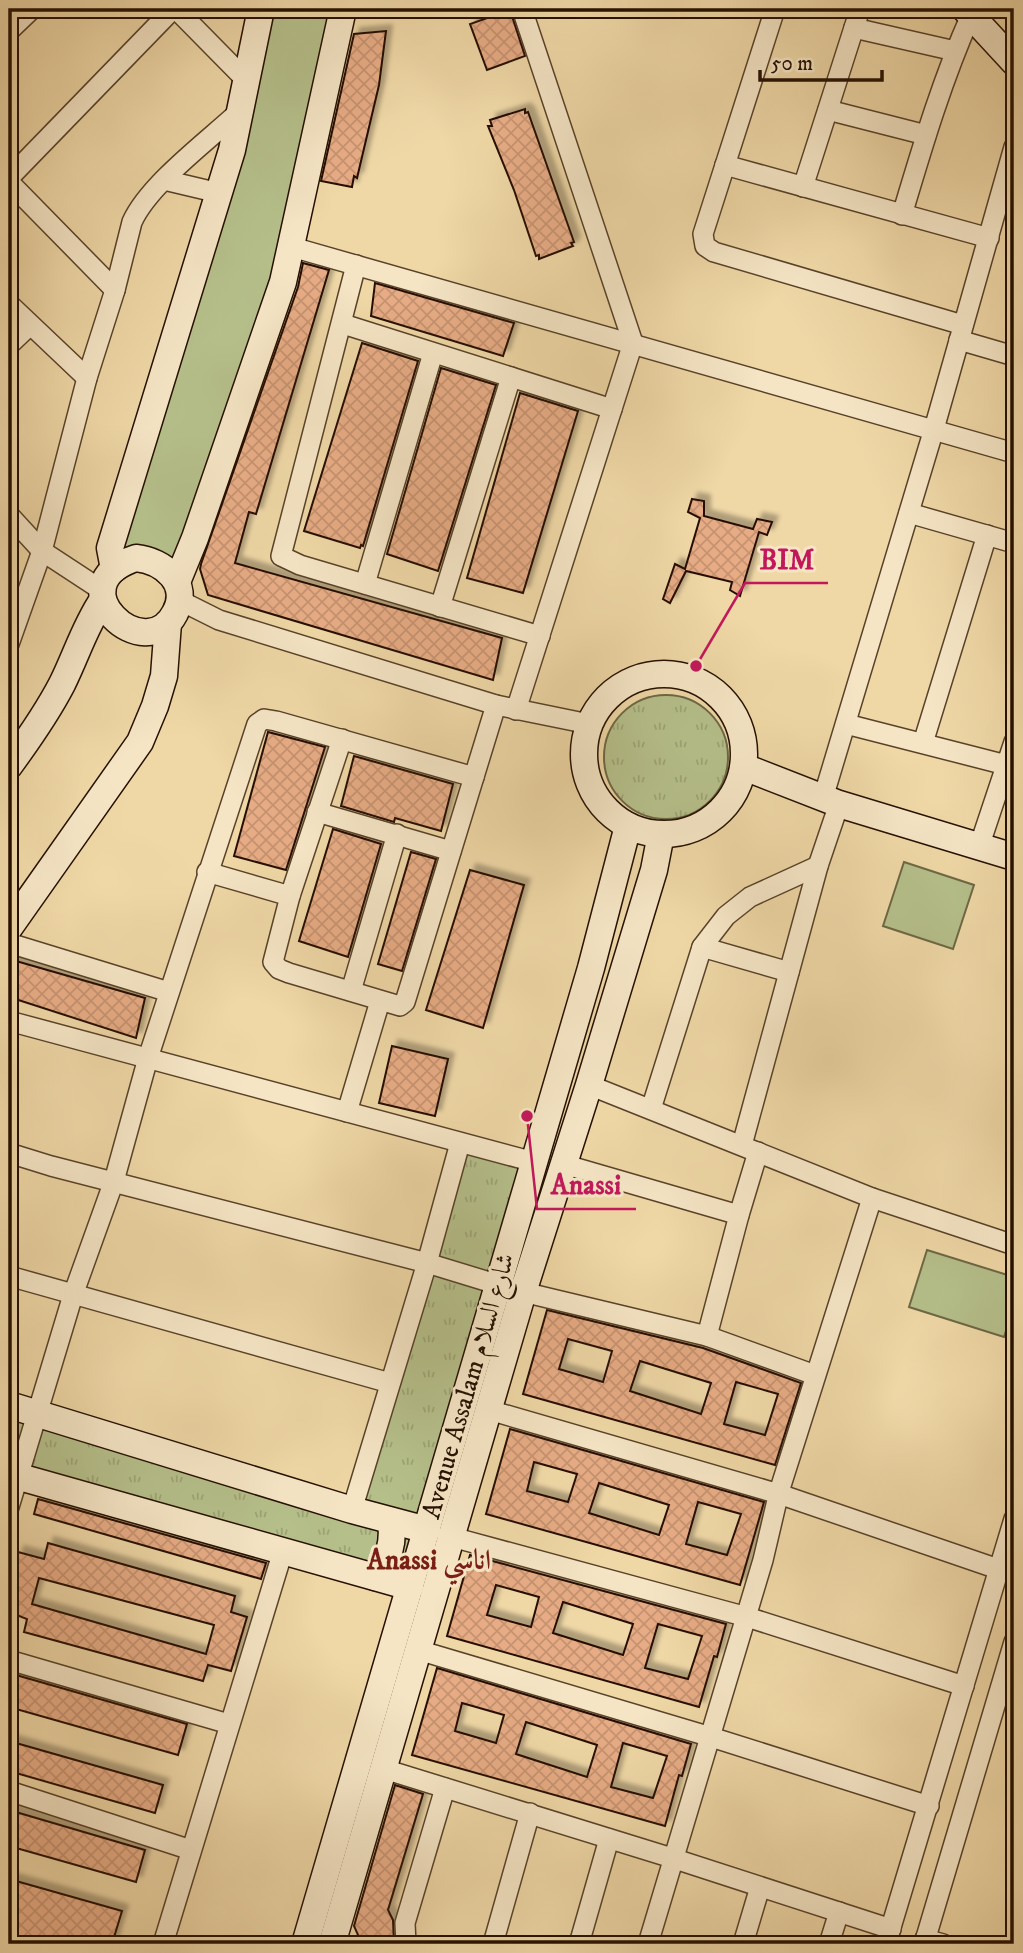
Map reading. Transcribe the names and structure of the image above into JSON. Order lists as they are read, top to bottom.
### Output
{
  "streets": {
    "street": ["Avenue Assalam شارع السلام"]
  },
  "districts": ["Anassi اناسي"],
  "places": ["BIM", "Anassi"],
  "scale_bar": "50 m"
}
